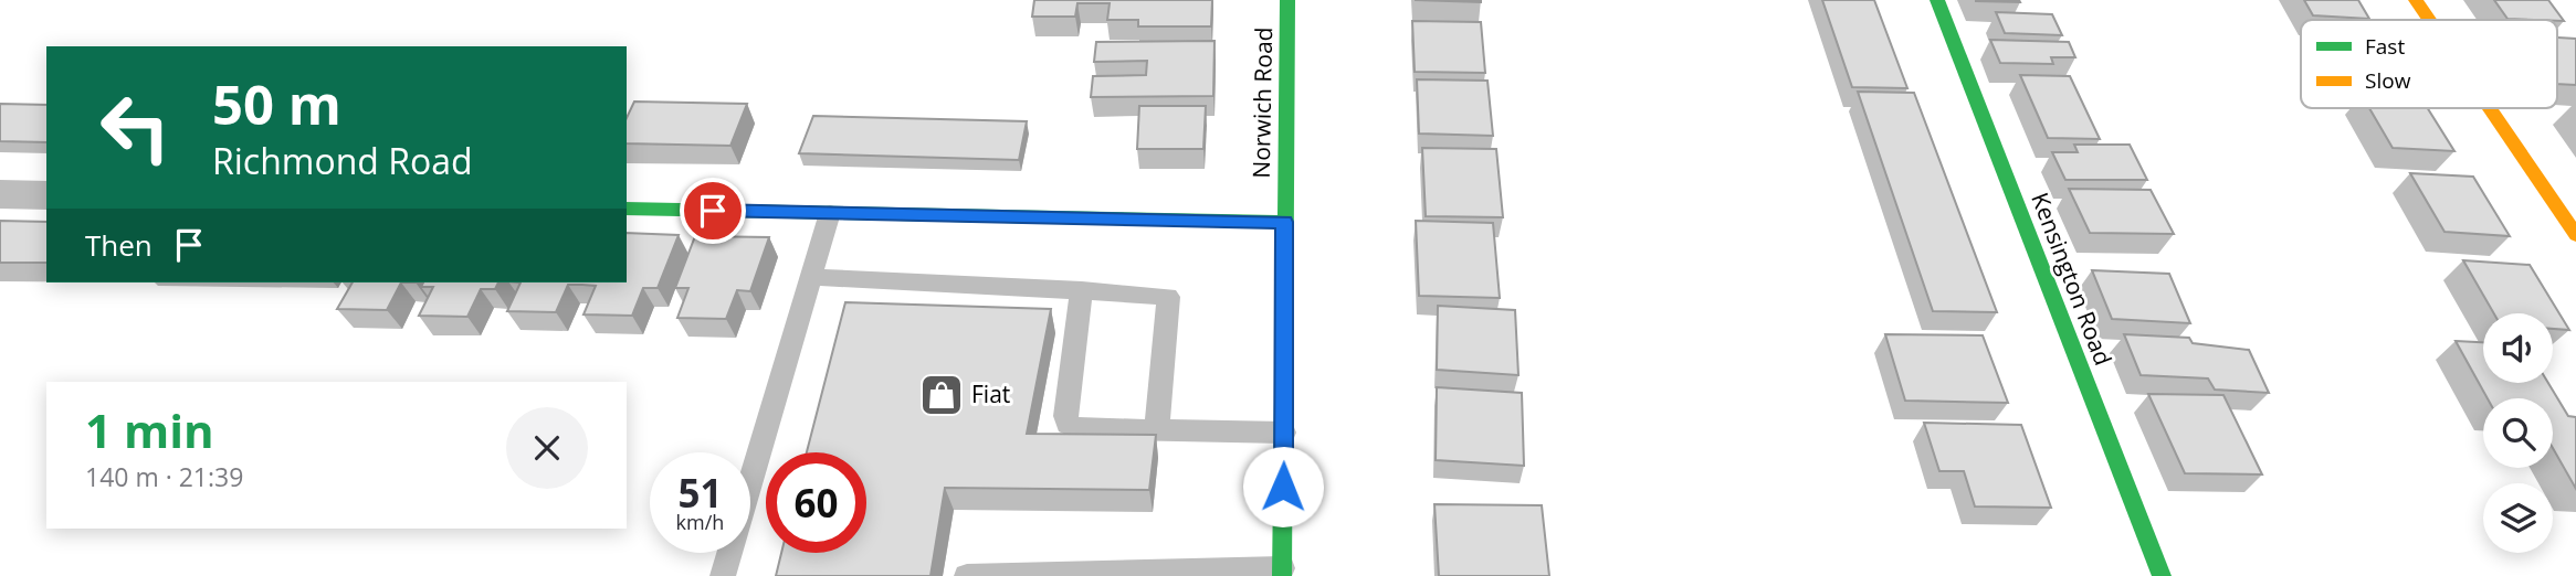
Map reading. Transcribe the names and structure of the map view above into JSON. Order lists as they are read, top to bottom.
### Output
{
  "streets": {
    "street": ["Norwich Road", "Kensington Road"]
  },
  "places": {
    "shop": ["Fiat"]
  },
  "legend": ["Fast", "Slow"],
  "page": {
    "turn": ["50 m", "Richmond Road"],
    "then": "Then",
    "heading": ["1 min", "140 m · 21:39"],
    "speed": "51 km/h",
    "limit": "60"
  }
}
